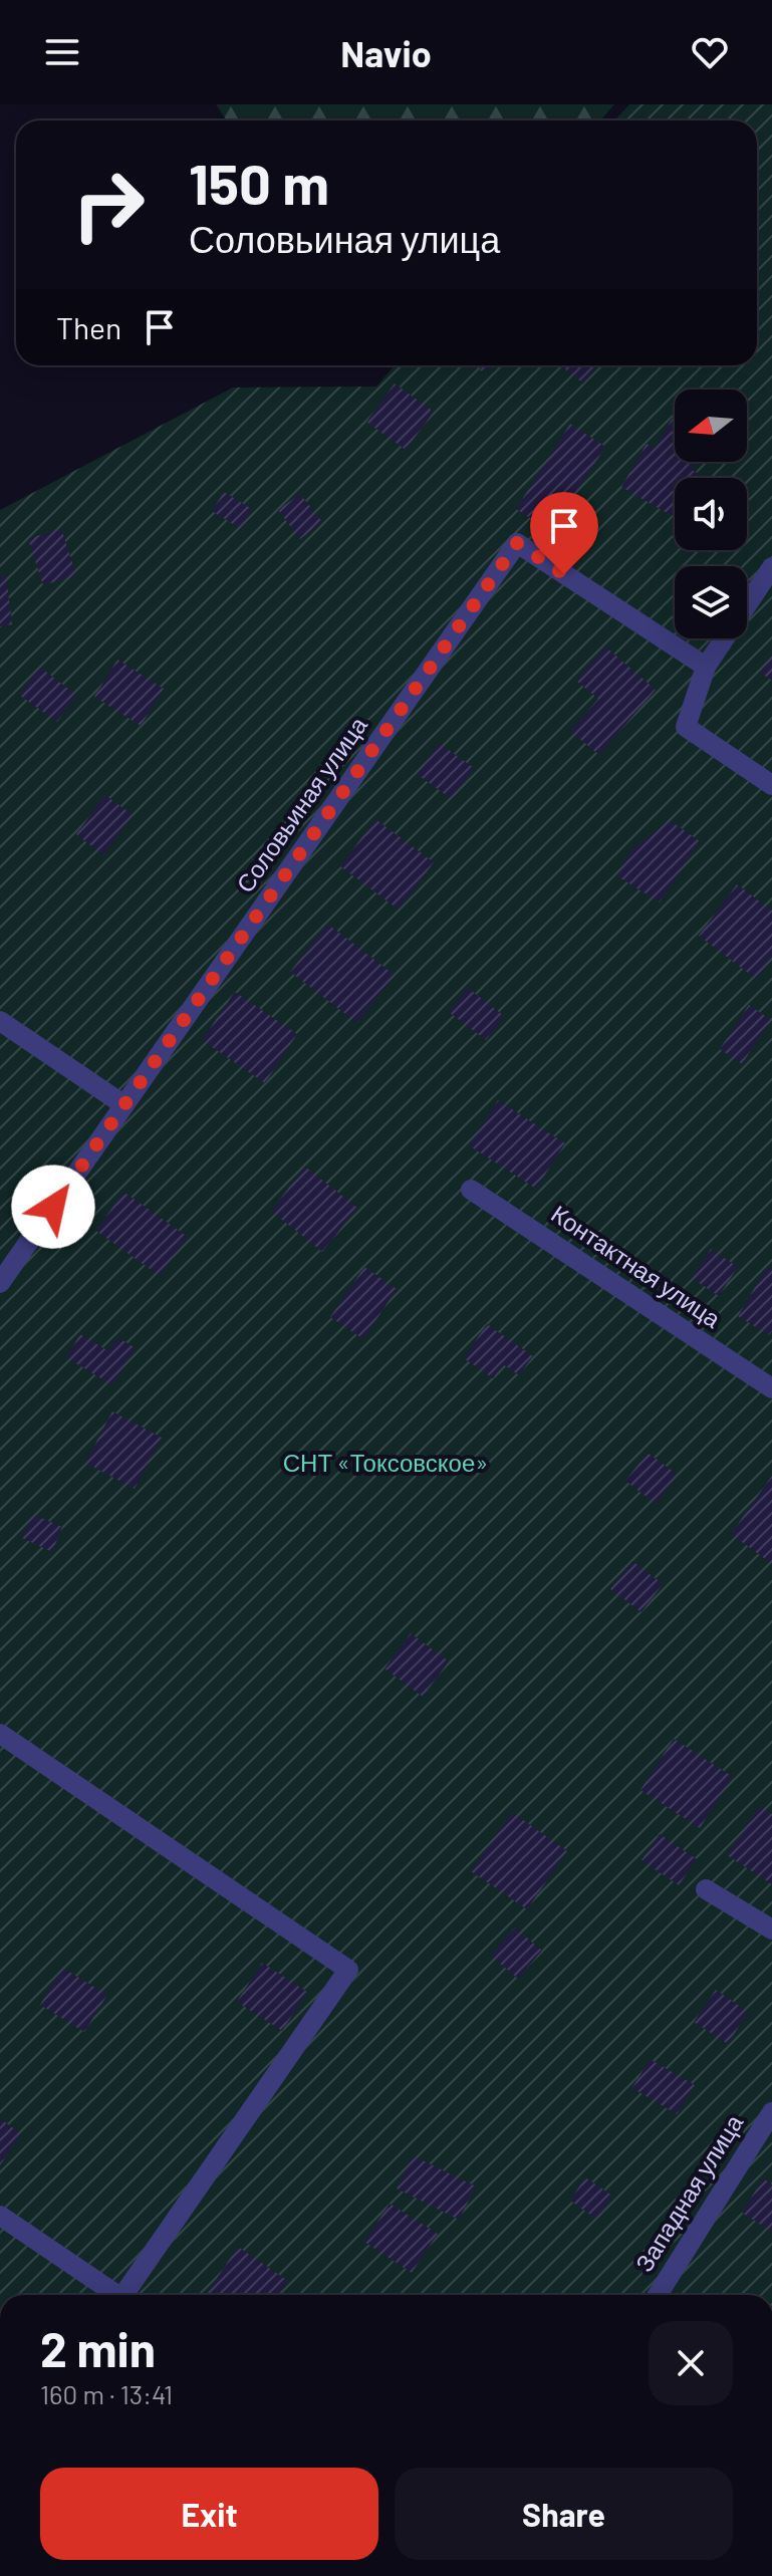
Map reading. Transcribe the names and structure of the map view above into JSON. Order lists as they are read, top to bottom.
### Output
{
  "streets": {
    "street": ["Соловьиная улица", "Контактная улица", "Западная улица"]
  },
  "parks": ["СНТ «Токсовское»"],
  "north": "left",
  "page": {
    "header": "Navio",
    "turn": ["150 m", "Соловьиная улица"],
    "then": "Then",
    "heading": ["2 min", "160 m · 13:41"],
    "buttons": ["Exit", "Share"]
  }
}
